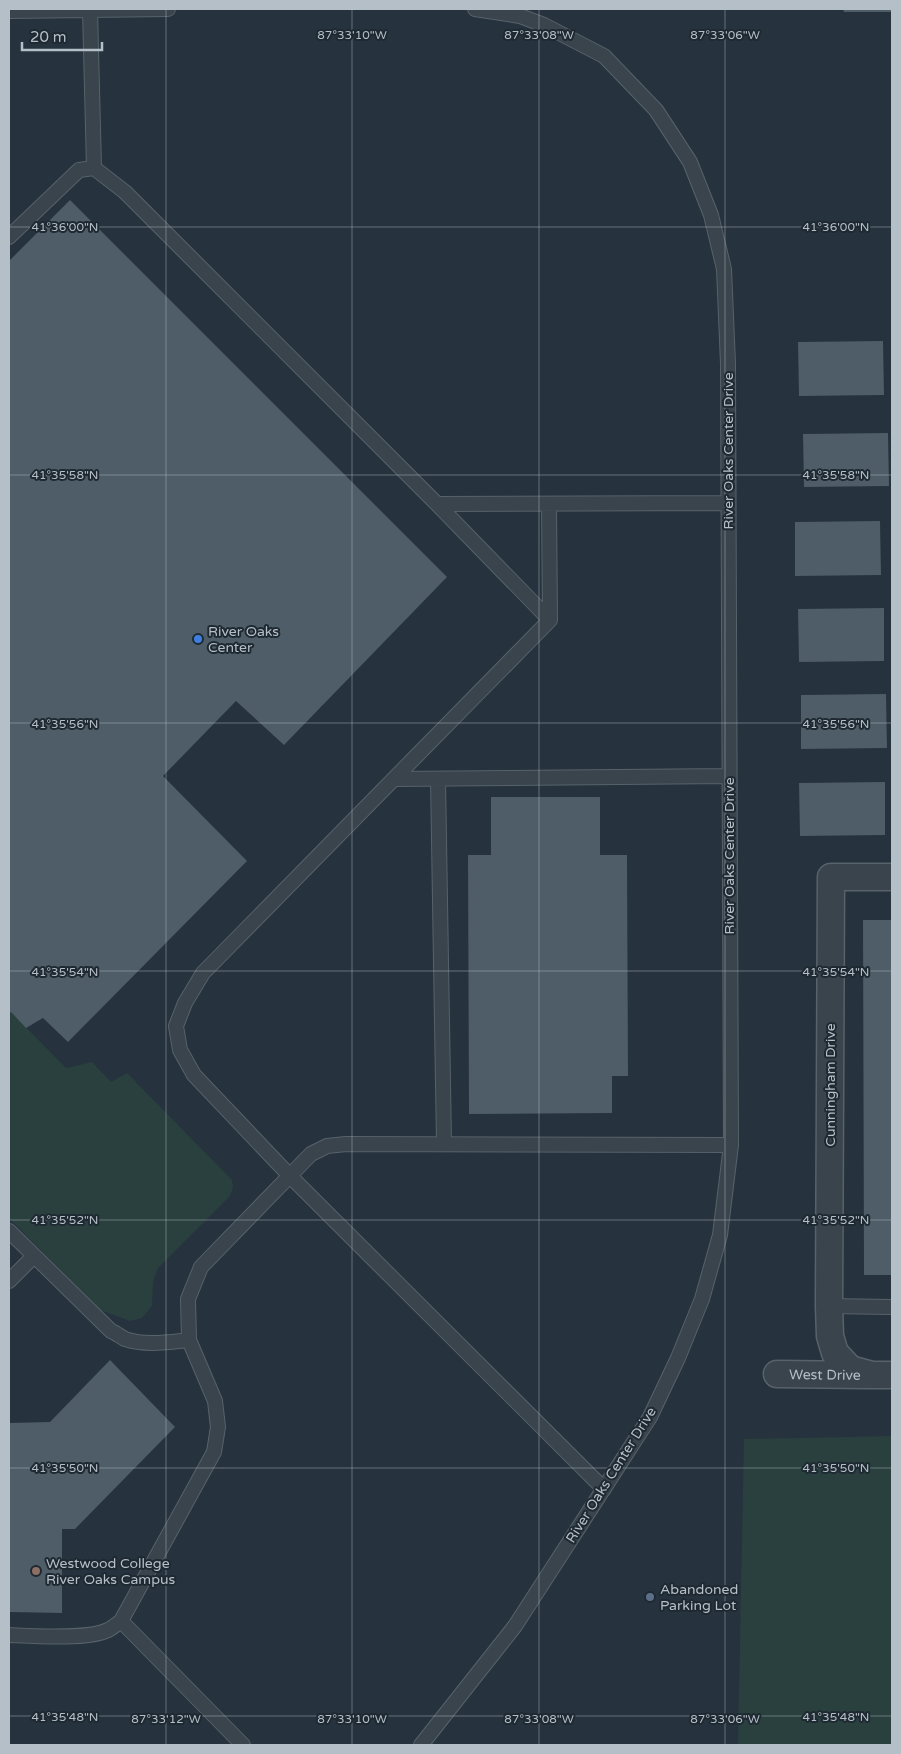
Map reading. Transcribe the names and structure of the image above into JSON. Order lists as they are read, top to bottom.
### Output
{
  "streets": {
    "street": ["Cunningham Drive", "West Drive"],
    "lane": ["River Oaks Center Drive"]
  },
  "crossings": [
    ["Cunningham Drive", "West Drive"]
  ],
  "places": ["River Oaks Center", "Westwood College River Oaks Campus", "Abandoned Parking Lot"],
  "scale_bar": "20 m",
  "coordinates": [
    "87°33'10\"W",
    "87°33'08\"W",
    "87°33'06\"W",
    "41°36'00\"N",
    "41°35'58\"N",
    "41°35'56\"N",
    "41°35'54\"N",
    "41°35'52\"N",
    "41°35'50\"N",
    "41°35'48\"N",
    "87°33'12\"W"
  ]
}
